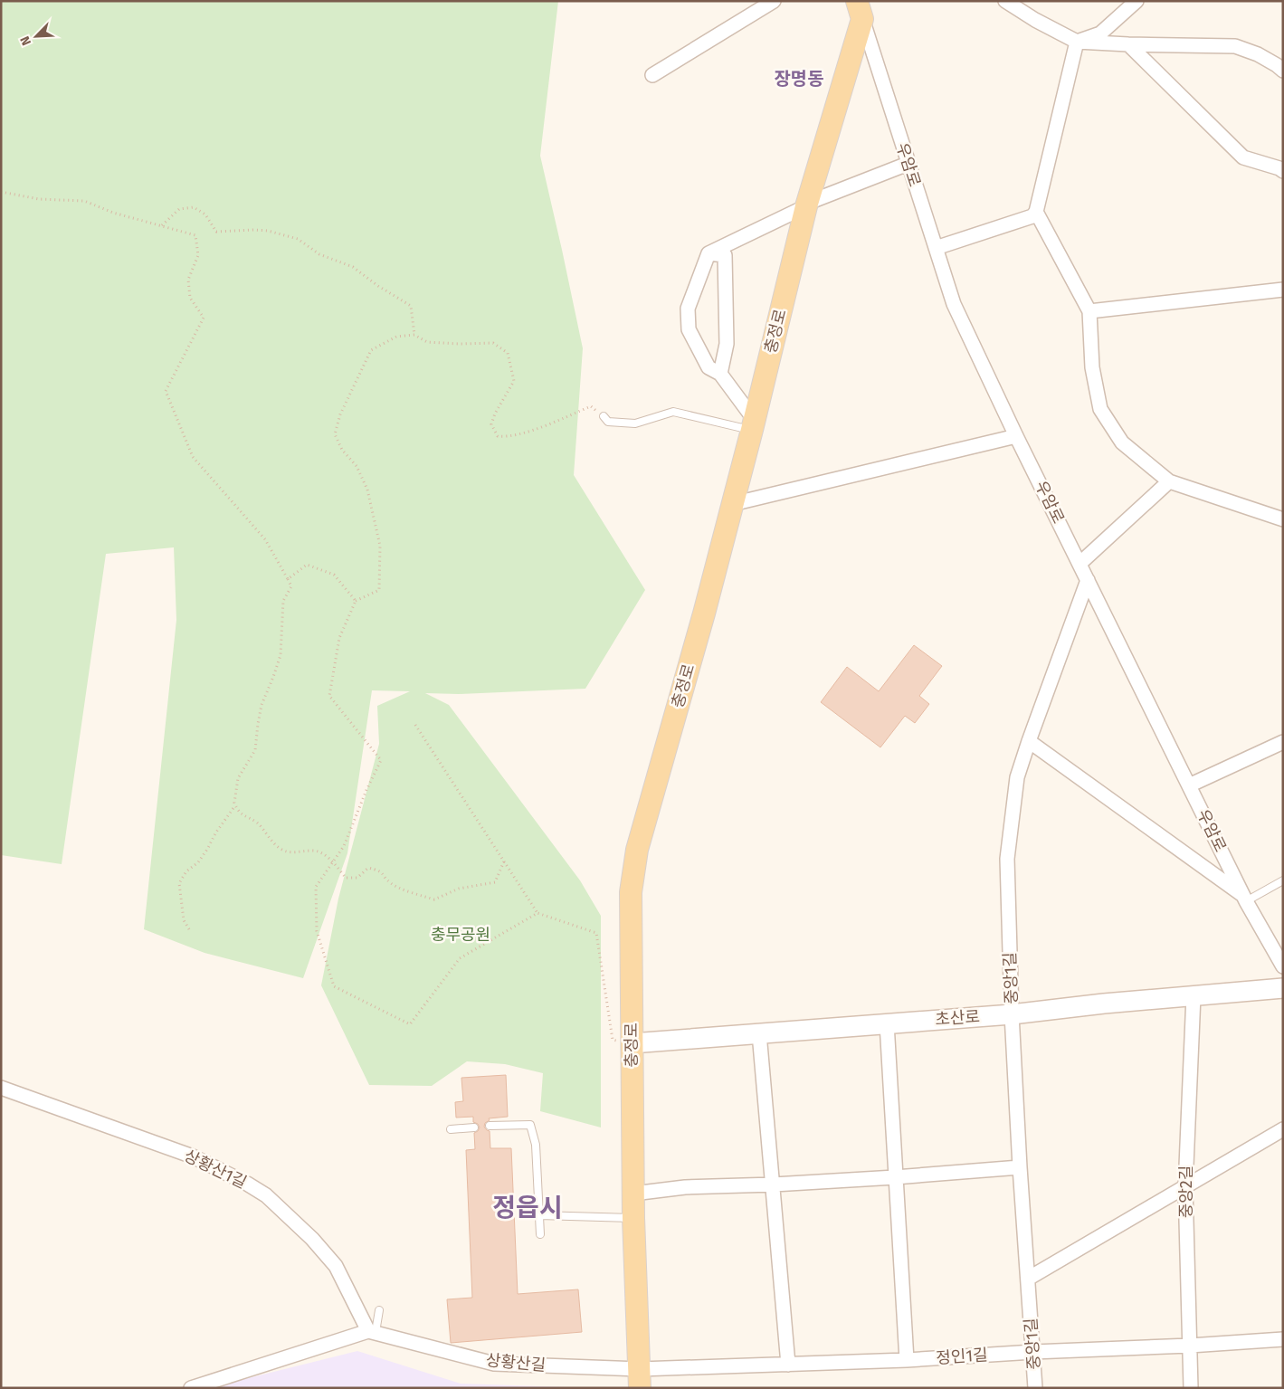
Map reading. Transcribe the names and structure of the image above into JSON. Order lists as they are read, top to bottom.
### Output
{
  "streets": {
    "main road": ["충정로"],
    "street": [
      "우암로",
      "중앙1길",
      "초산로",
      "상황산1길",
      "중앙2길",
      "정인1길",
      "상황산길"
    ]
  },
  "crossings": [
    ["우암로", "충정로"],
    ["우암로", "중앙1길"],
    ["충정로", "초산로"],
    ["충정로", "정인1길"],
    ["충정로", "상황산길"],
    ["중앙1길", "초산로"],
    ["중앙1길", "정인1길"],
    ["초산로", "중앙2길"],
    ["상황산1길", "상황산길"],
    ["중앙2길", "정인1길"],
    ["정인1길", "상황산길"]
  ],
  "districts": ["장명동", "정읍시"],
  "parks": ["충무공원"],
  "north": "bottom left"
}
